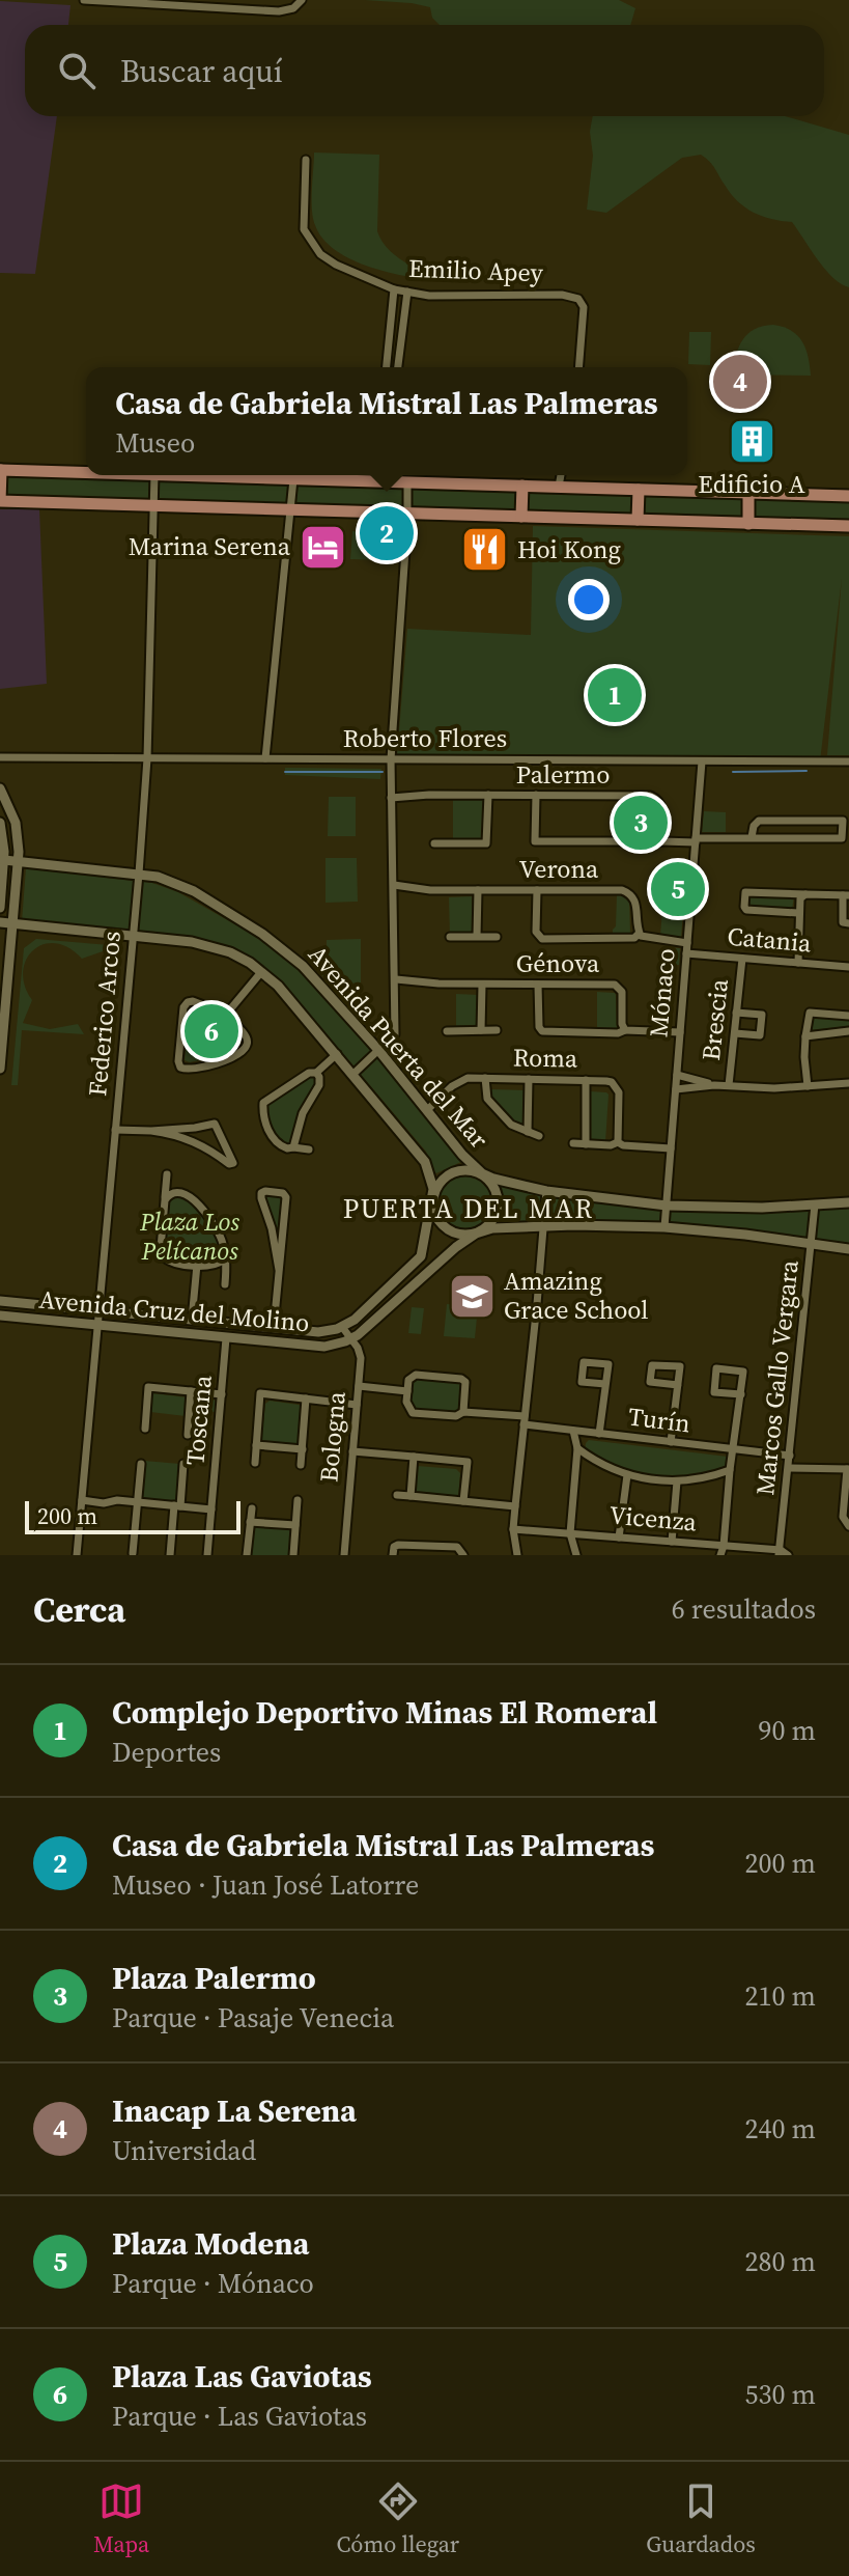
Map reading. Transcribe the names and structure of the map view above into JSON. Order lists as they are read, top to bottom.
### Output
{
  "streets": {
    "street": [
      "Emilio Apey",
      "Roberto Flores",
      "Palermo",
      "Verona",
      "Catania",
      "Génova",
      "Mónaco",
      "Federico Arcos",
      "Brescia",
      "Avenida Puerta del Mar",
      "Roma",
      "Avenida Cruz del Molino",
      "Marcos Gallo Vergara",
      "Toscana",
      "Turín",
      "Bologna",
      "Vicenza"
    ]
  },
  "crossings": [
    ["Roberto Flores", "Mónaco"],
    ["Roberto Flores", "Federico Arcos"],
    ["Catania", "Mónaco"],
    ["Catania", "Brescia"],
    ["Mónaco", "Avenida Puerta del Mar"],
    ["Mónaco", "Avenida Cruz del Molino"],
    ["Federico Arcos", "Avenida Puerta del Mar"],
    ["Federico Arcos", "Avenida Cruz del Molino"],
    ["Avenida Puerta del Mar", "Roma"],
    ["Avenida Puerta del Mar", "Avenida Cruz del Molino"],
    ["Avenida Puerta del Mar", "Marcos Gallo Vergara"],
    ["Avenida Cruz del Molino", "Marcos Gallo Vergara"],
    ["Avenida Cruz del Molino", "Toscana"],
    ["Avenida Cruz del Molino", "Bologna"],
    ["Marcos Gallo Vergara", "Turín"],
    ["Marcos Gallo Vergara", "Vicenza"]
  ],
  "districts": ["PUERTA DEL MAR"],
  "parks": ["Plaza Los Pelícanos"],
  "places": {
    "building": ["Edificio A"],
    "hotel": ["Marina Serena"],
    "restaurant": ["Hoi Kong"],
    "school or university": ["Amazing Grace School"]
  },
  "scale_bar": "200 m",
  "page": {
    "search": "Buscar aquí",
    "pins": [
      "4",
      "2",
      "1",
      "3",
      "5",
      "6"
    ],
    "popup": ["Casa de Gabriela Mistral Las Palmeras", "Museo"],
    "scale": "200 m",
    "heading": ["Cerca", "6 resultados"],
    "list": [
      {
        "mark": "1",
        "name": "Complejo Deportivo Minas El Romeral",
        "note": "Deportes",
        "value": "90 m"
      },
      {
        "mark": "2",
        "name": "Casa de Gabriela Mistral Las Palmeras",
        "note": "Museo · Juan José Latorre",
        "value": "200 m"
      },
      {
        "mark": "3",
        "name": "Plaza Palermo",
        "note": "Parque · Pasaje Venecia",
        "value": "210 m"
      },
      {
        "mark": "4",
        "name": "Inacap La Serena",
        "note": "Universidad",
        "value": "240 m"
      },
      {
        "mark": "5",
        "name": "Plaza Modena",
        "note": "Parque · Mónaco",
        "value": "280 m"
      },
      {
        "mark": "6",
        "name": "Plaza Las Gaviotas",
        "note": "Parque · Las Gaviotas",
        "value": "530 m"
      }
    ],
    "nav": ["Mapa", "Cómo llegar", "Guardados"]
  }
}
